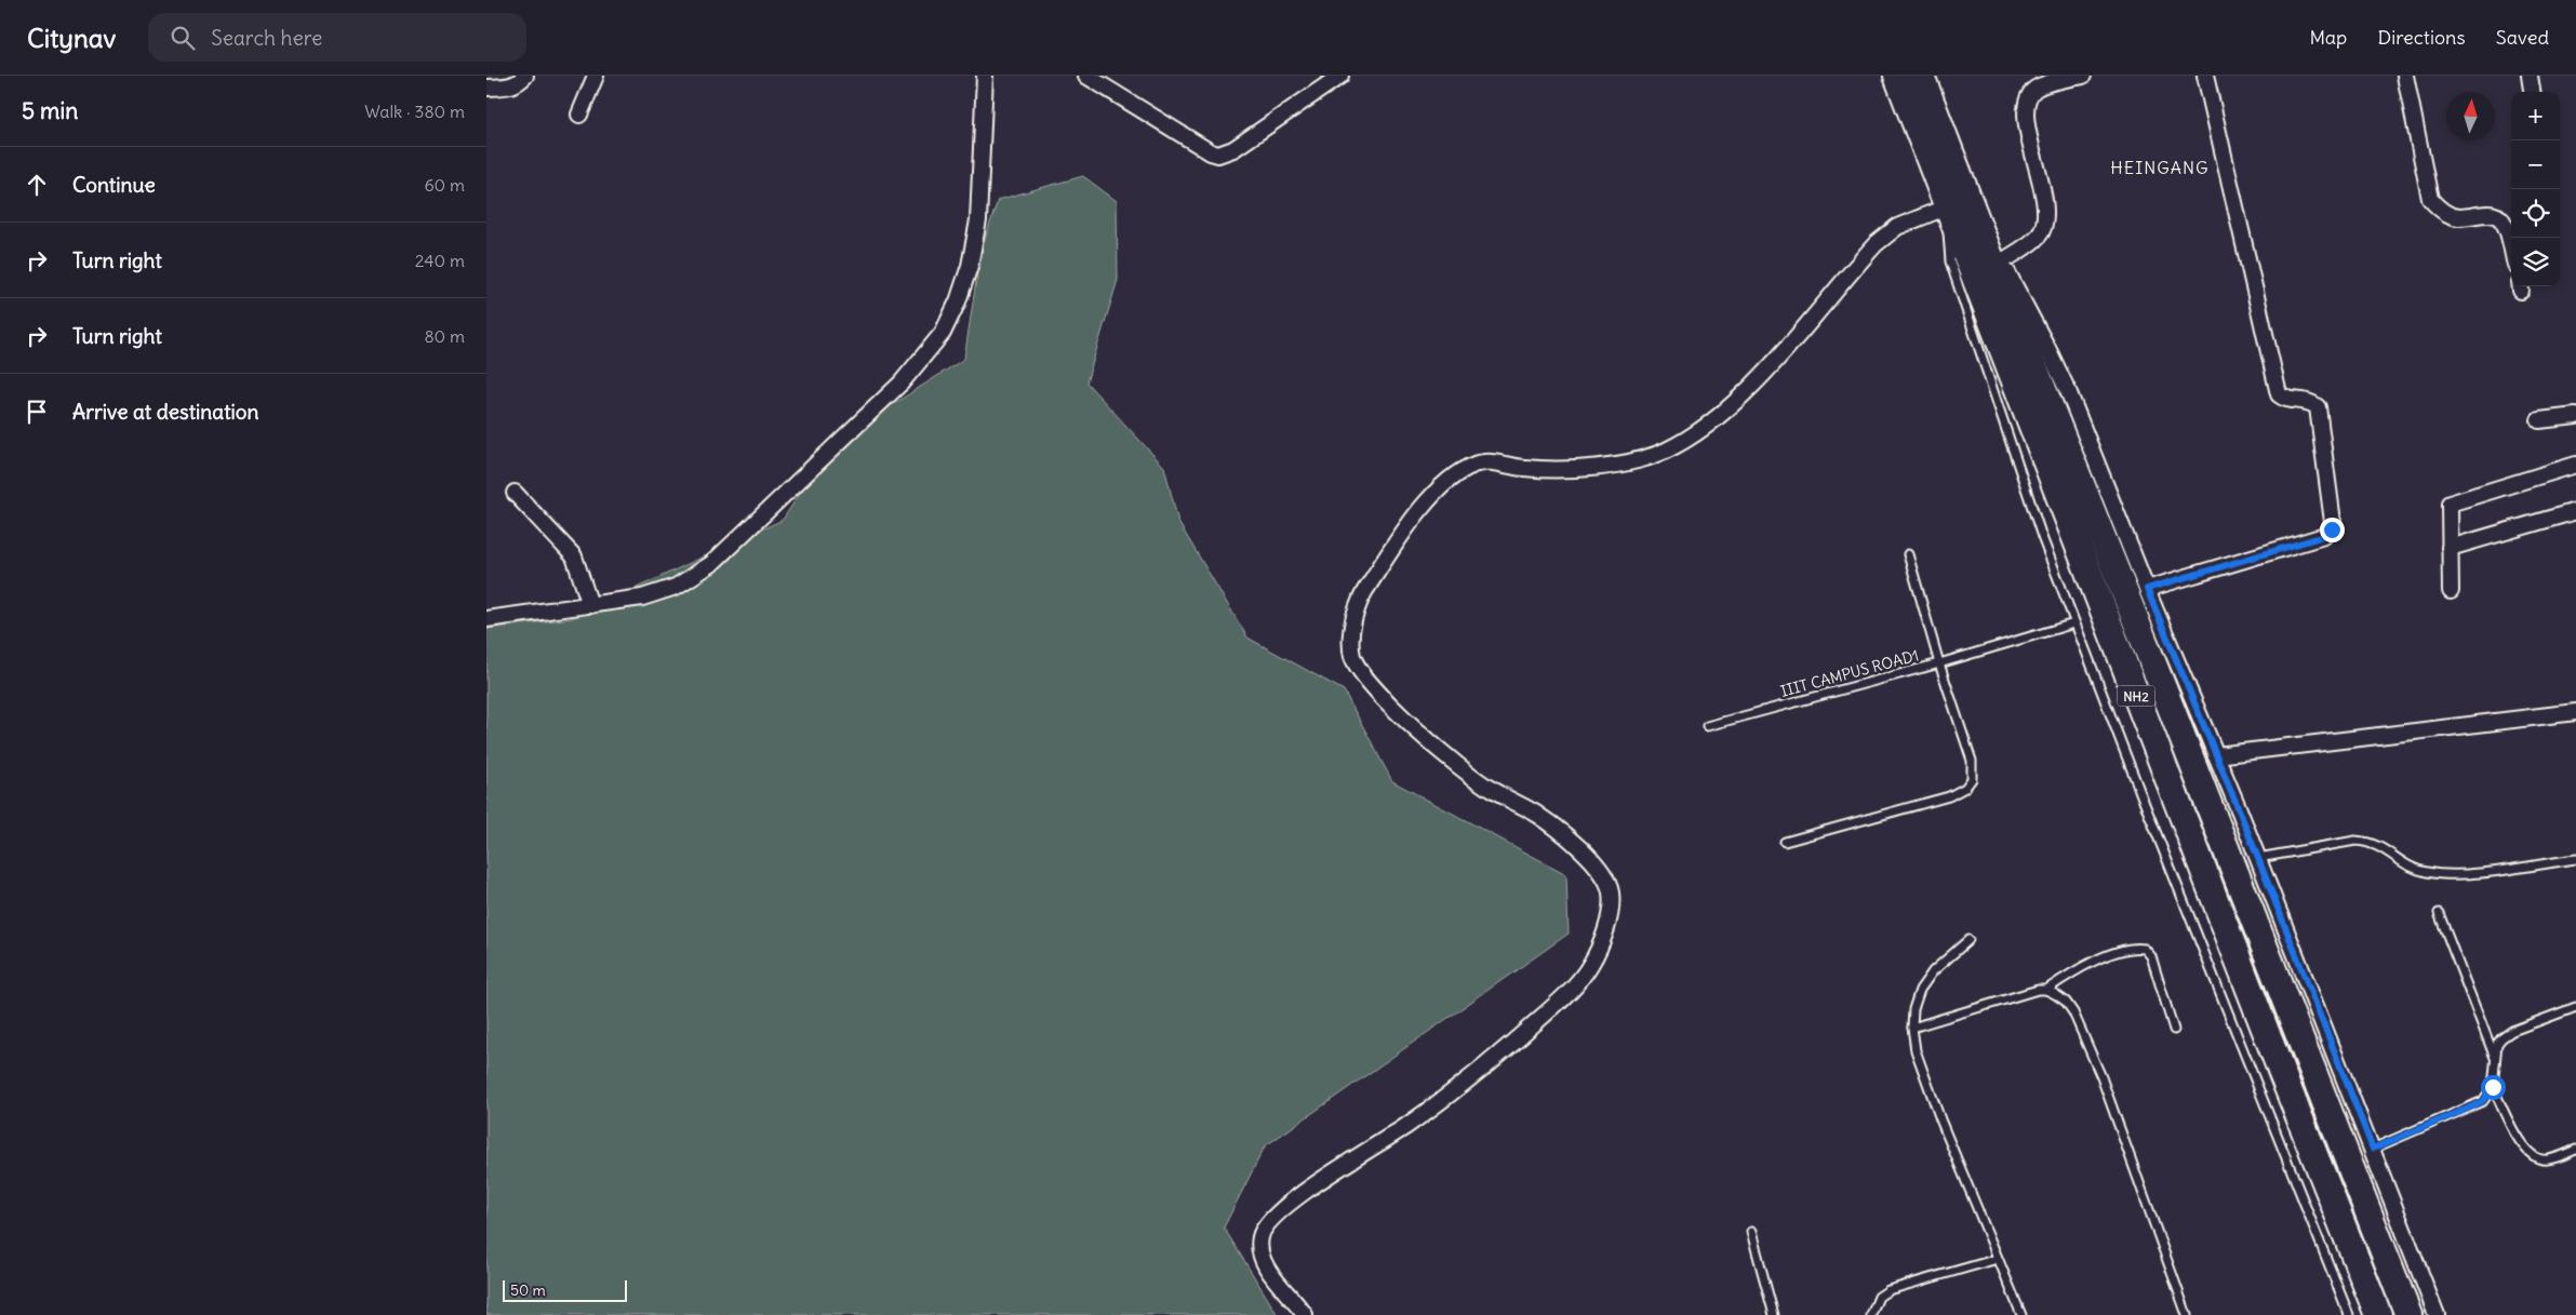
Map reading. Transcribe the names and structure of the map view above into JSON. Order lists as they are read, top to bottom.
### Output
{
  "streets": {
    "highway": ["NH2"],
    "lane": ["IIIT CAMPUS ROAD1"]
  },
  "districts": ["HEINGANG"],
  "scale_bar": "50 m",
  "north": "top",
  "page": {
    "header": "Citynav",
    "search": "Search here",
    "nav": ["Map", "Directions", "Saved"],
    "heading": ["5 min", "Walk · 380 m"],
    "map_buttons": ["+", "−"],
    "list": [
      ["Continue", "60 m"],
      ["Turn right", "240 m"],
      ["Turn right", "80 m"],
      "Arrive at destination"
    ],
    "scale": "50 m"
  }
}
